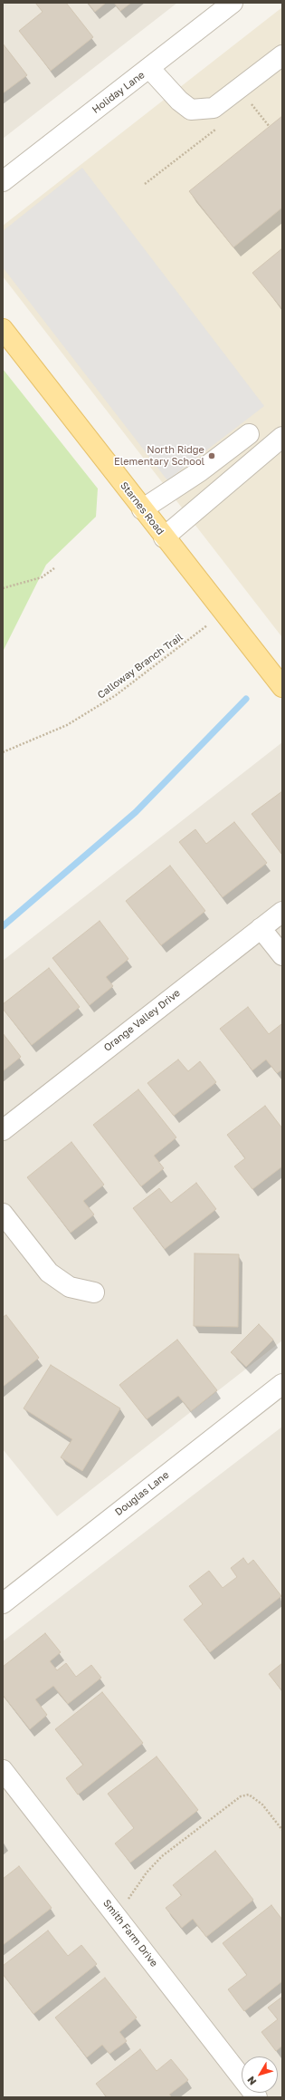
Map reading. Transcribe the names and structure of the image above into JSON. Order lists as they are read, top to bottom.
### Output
{
  "streets": {
    "main road": ["Starnes Road"],
    "street": [
      "Holiday Lane",
      "Orange Valley Drive",
      "Douglas Lane",
      "Smith Farm Drive"
    ],
    "path": ["Calloway Branch Trail"]
  },
  "crossings": [
    ["Starnes Road", "Calloway Branch Trail"]
  ],
  "places": ["North Ridge Elementary School"],
  "north": "bottom left"
}
